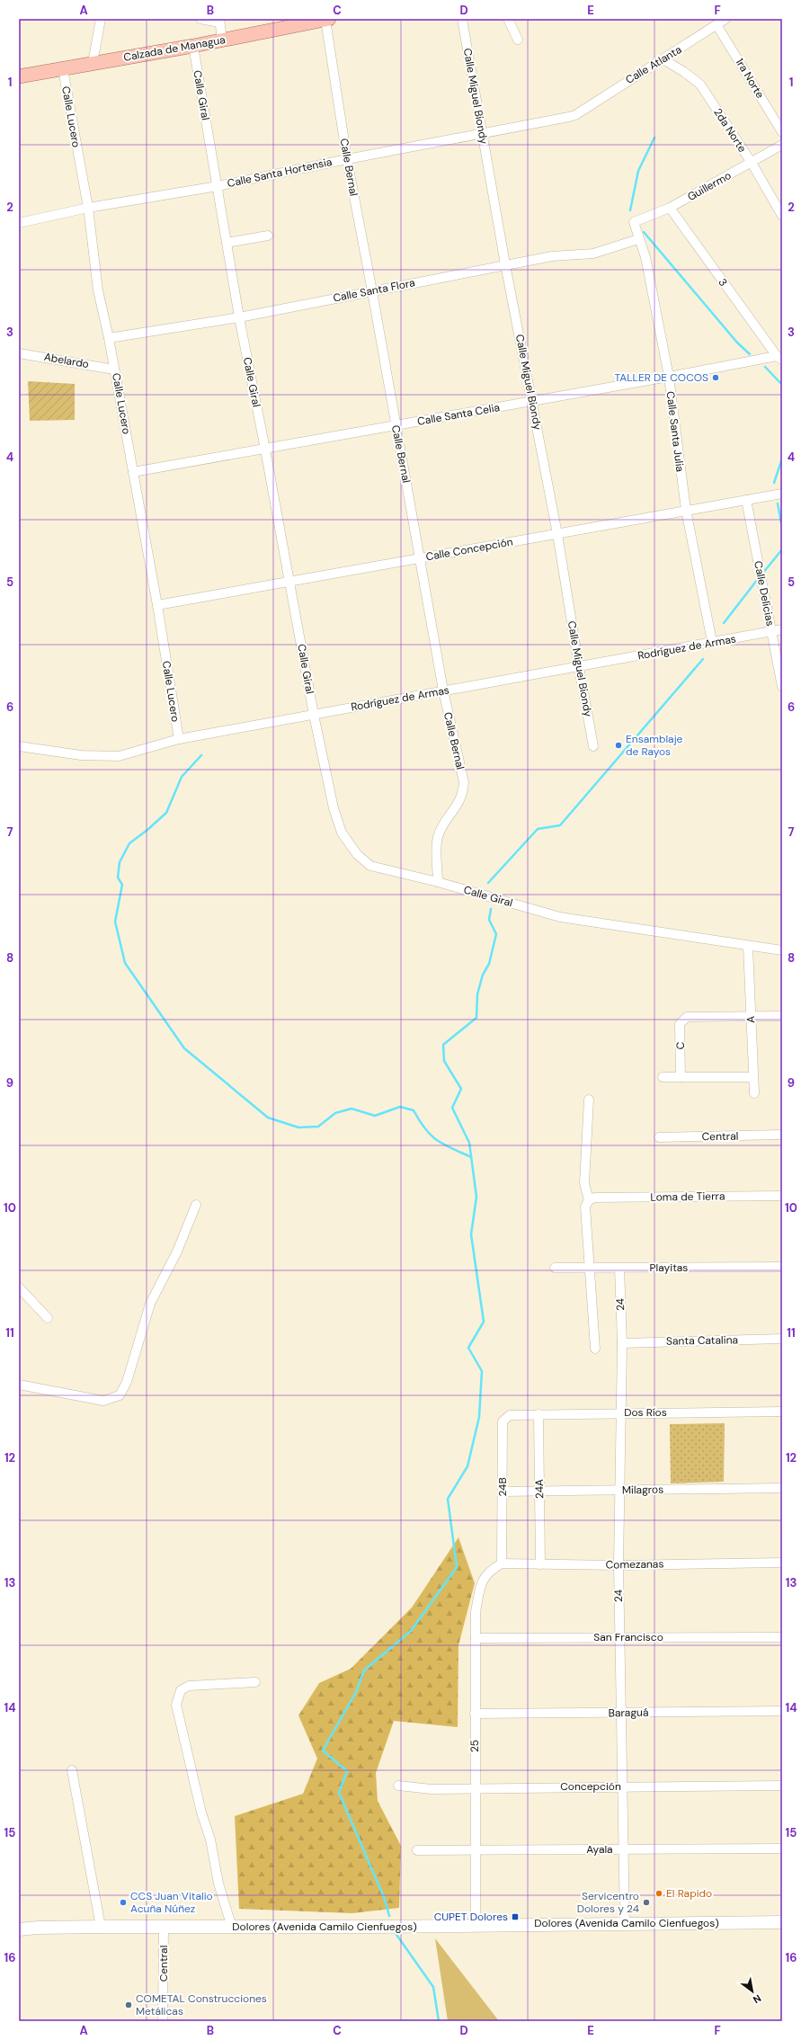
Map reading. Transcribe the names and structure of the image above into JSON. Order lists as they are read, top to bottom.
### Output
{
  "streets": {
    "main road": ["Calzada de Managua", "Dolores (Avenida Camilo Cienfuegos)"],
    "street": [
      "Calle Atlanta",
      "1ra Norte",
      "Calle Giral",
      "Calle Miguel Biondy",
      "Calle Lucero",
      "2da Norte",
      "Calle Bernal",
      "Calle Santa Hortensia",
      "Guillermo",
      "3",
      "Calle Santa Flora",
      "Abelardo",
      "Calle Santa Celia",
      "Calle Santa Julia",
      "Calle Concepción",
      "Calle Delicias",
      "Rodríguez de Armas",
      "A",
      "C",
      "Central",
      "Loma de Tierra",
      "Playitas",
      "24",
      "Santa Catalina",
      "Dos Ríos",
      "24B",
      "24A",
      "Milagros",
      "Comezanas",
      "San Francisco",
      "Baraguá",
      "25",
      "Concepción",
      "Ayala"
    ]
  },
  "crossings": [
    ["Calzada de Managua", "Calle Giral"],
    ["Calzada de Managua", "Calle Lucero"],
    ["Calzada de Managua", "Calle Bernal"],
    ["Calle Atlanta", "1ra Norte"],
    ["Calle Atlanta", "2da Norte"],
    ["Calle Atlanta", "Calle Santa Hortensia"],
    ["Calle Giral", "Calle Bernal"],
    ["Calle Giral", "Calle Santa Hortensia"],
    ["Calle Giral", "Calle Santa Flora"],
    ["Calle Giral", "Calle Santa Celia"],
    ["Calle Giral", "Calle Concepción"],
    ["Calle Giral", "Rodríguez de Armas"],
    ["Calle Giral", "A"],
    ["Calle Miguel Biondy", "Calle Santa Hortensia"],
    ["Calle Miguel Biondy", "Calle Santa Flora"],
    ["Calle Miguel Biondy", "Calle Santa Celia"],
    ["Calle Miguel Biondy", "Calle Concepción"],
    ["Calle Miguel Biondy", "Rodríguez de Armas"],
    ["Calle Lucero", "Calle Santa Hortensia"],
    ["Calle Lucero", "Calle Santa Flora"],
    ["Calle Lucero", "Abelardo"],
    ["Calle Lucero", "Calle Santa Celia"],
    ["Calle Lucero", "Calle Concepción"],
    ["Calle Lucero", "Rodríguez de Armas"],
    ["2da Norte", "Guillermo"],
    ["Calle Bernal", "Calle Santa Hortensia"],
    ["Calle Bernal", "Calle Santa Flora"],
    ["Calle Bernal", "Calle Santa Celia"],
    ["Calle Bernal", "Calle Concepción"],
    ["Calle Bernal", "Rodríguez de Armas"],
    ["Guillermo", "3"],
    ["Guillermo", "Calle Santa Julia"],
    ["3", "Calle Santa Celia"],
    ["Calle Santa Flora", "Calle Santa Julia"],
    ["Calle Santa Celia", "Calle Santa Julia"],
    ["Calle Santa Julia", "Calle Concepción"],
    ["Calle Santa Julia", "Rodríguez de Armas"],
    ["Calle Concepción", "Calle Delicias"],
    ["Calle Delicias", "Rodríguez de Armas"],
    ["A", "C"],
    ["Central", "Dolores (Avenida Camilo Cienfuegos)"],
    ["Playitas", "24"],
    ["24", "Santa Catalina"],
    ["24", "Dos Ríos"],
    ["24", "Milagros"],
    ["24", "Comezanas"],
    ["24", "San Francisco"],
    ["24", "Baraguá"],
    ["24", "Concepción"],
    ["24", "Ayala"],
    ["24", "Dolores (Avenida Camilo Cienfuegos)"],
    ["Dos Ríos", "24B"],
    ["Dos Ríos", "24A"],
    ["24B", "Milagros"],
    ["24B", "Comezanas"],
    ["24B", "25"],
    ["24A", "Milagros"],
    ["24A", "Comezanas"],
    ["Comezanas", "25"],
    ["San Francisco", "25"],
    ["Baraguá", "25"],
    ["25", "Concepción"],
    ["25", "Ayala"],
    ["25", "Dolores (Avenida Camilo Cienfuegos)"]
  ],
  "places": {
    "other": [
      "TALLER DE COCOS",
      "Ensamblaje de Rayos",
      "El Rapido",
      "CCS Juan Vitalio Acuña Núñez",
      "Servicentro Dolores y 24",
      "COMETAL Construcciones Metálicas"
    ],
    "transit": ["CUPET Dolores"]
  },
  "north": "bottom right",
  "grid": {
    "columns": [
      "A",
      "B",
      "C",
      "D",
      "E",
      "F"
    ],
    "rows": [
      "1",
      "2",
      "3",
      "4",
      "5",
      "6",
      "7",
      "8",
      "9",
      "10",
      "11",
      "12",
      "13",
      "14",
      "15",
      "16"
    ]
  }
}
